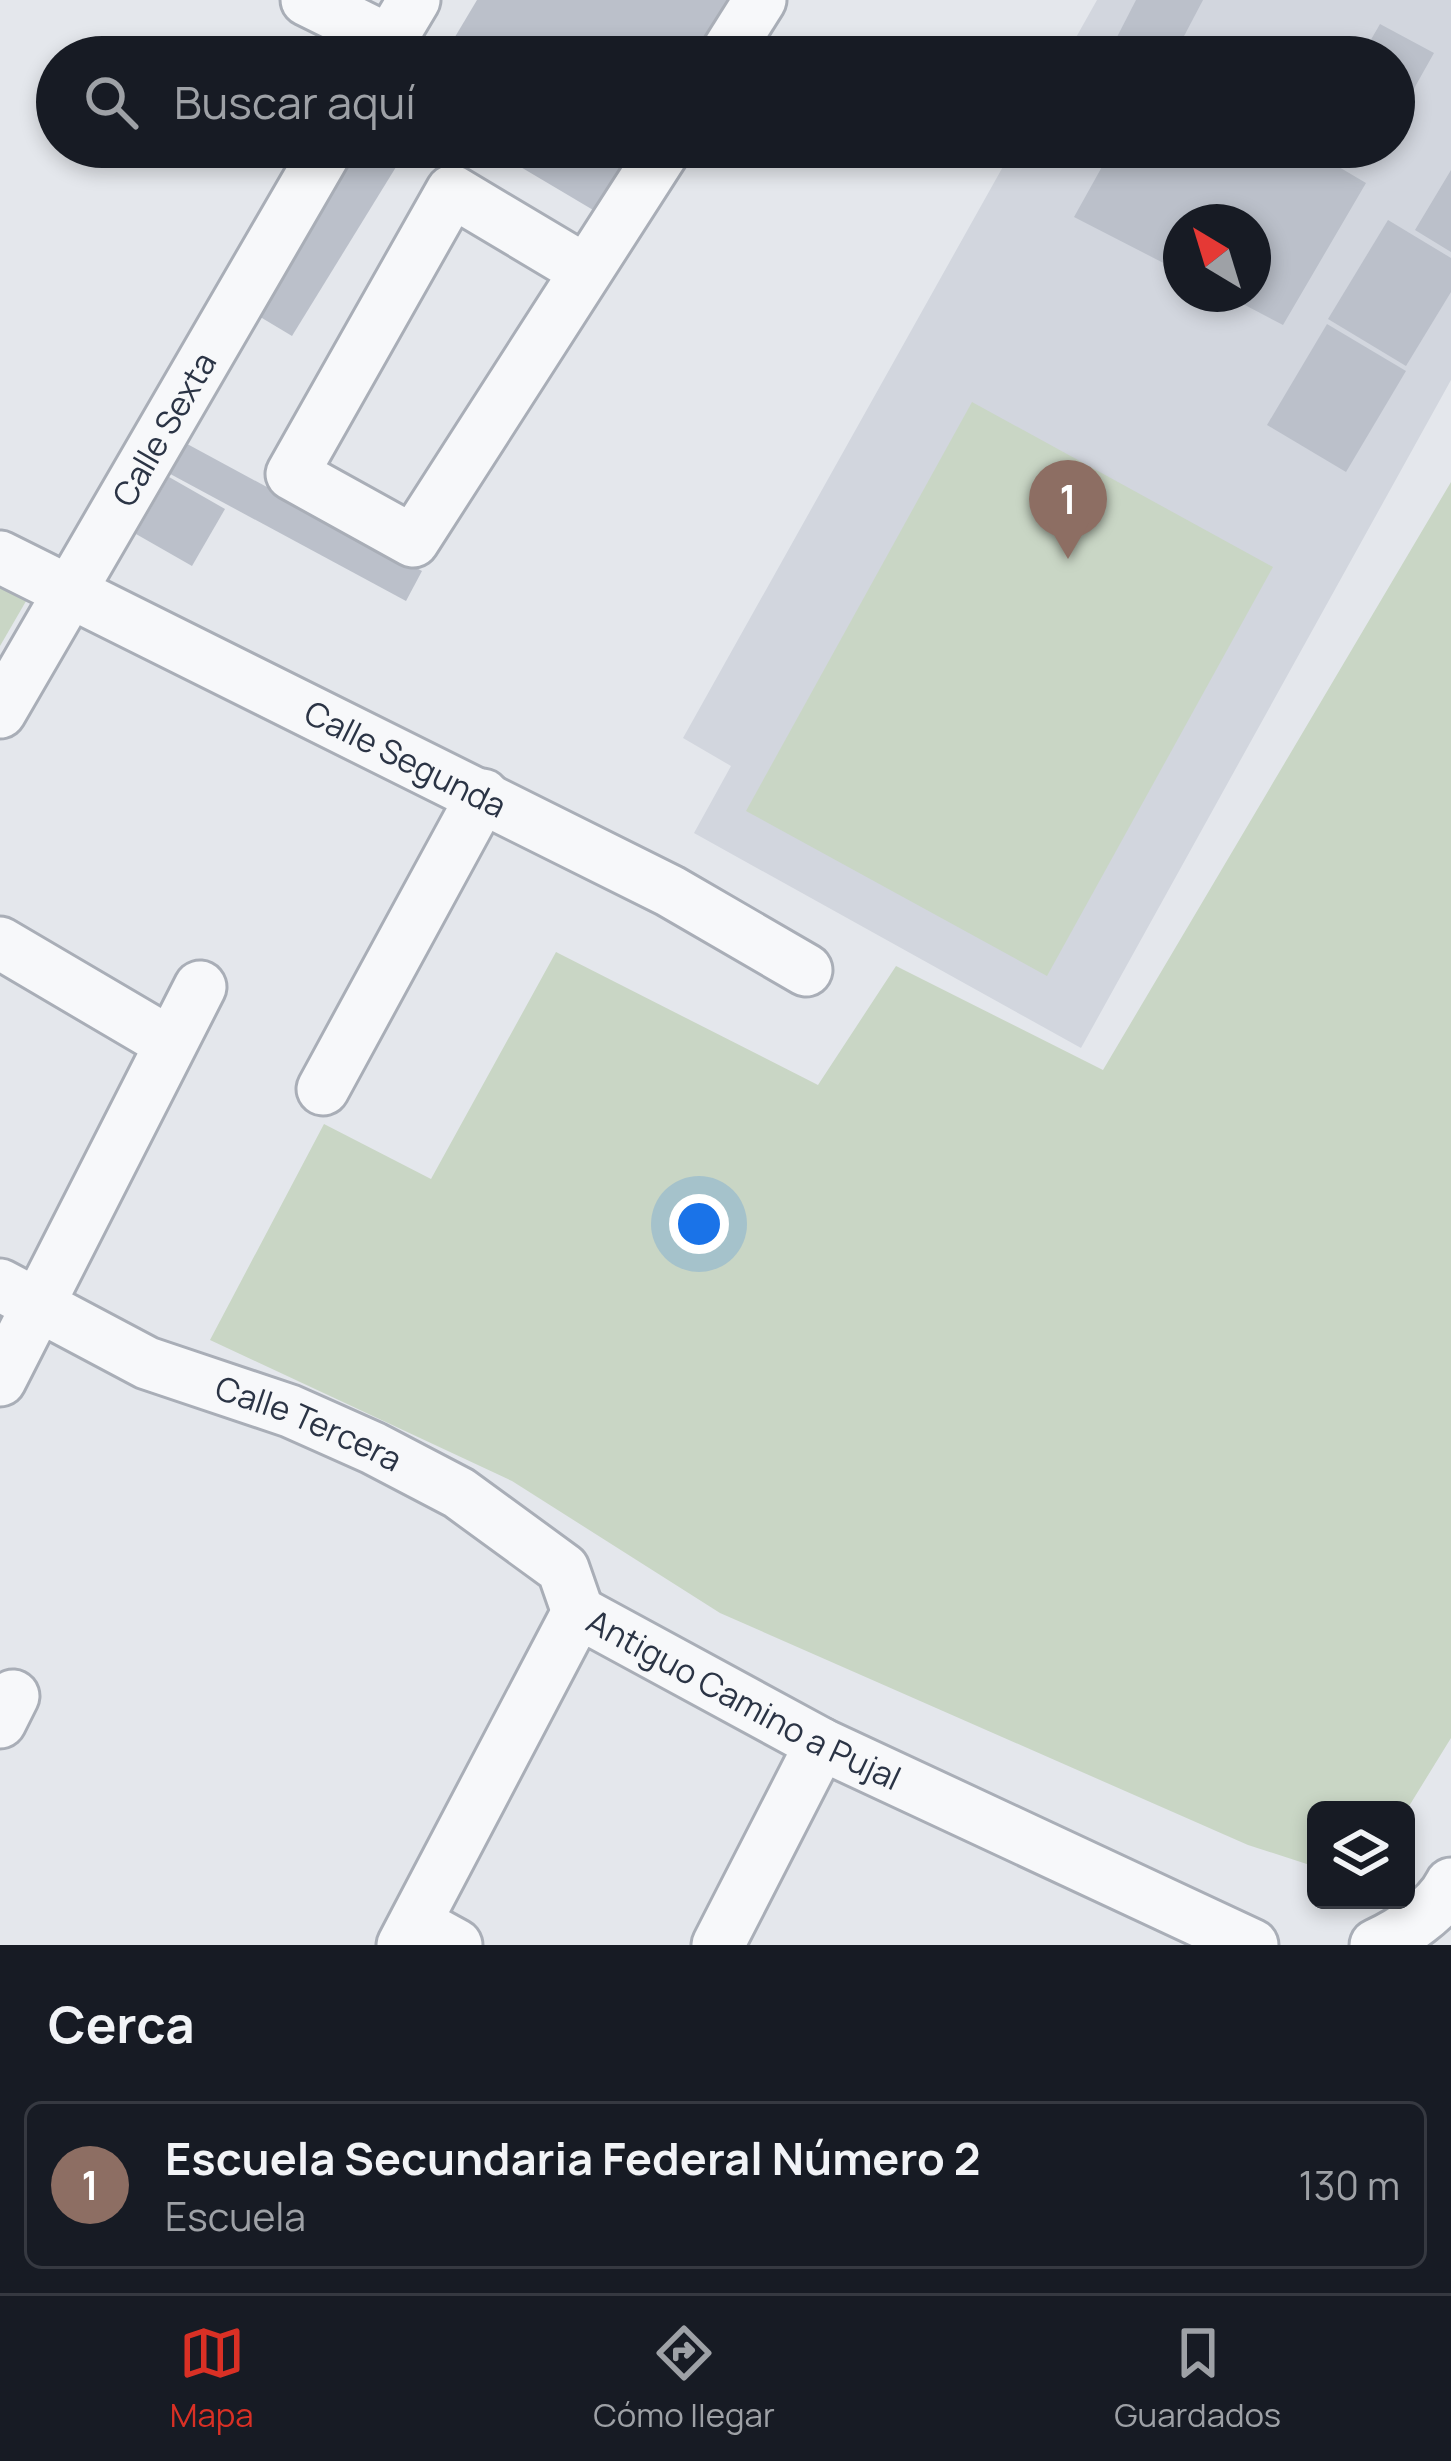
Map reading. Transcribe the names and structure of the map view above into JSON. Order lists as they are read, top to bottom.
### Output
{
  "streets": {
    "street": [
      "Calle Sexta",
      "Calle Segunda",
      "Calle Tercera",
      "Antiguo Camino a Pujal"
    ]
  },
  "crossings": [
    ["Calle Sexta", "Calle Segunda"],
    ["Calle Tercera", "Antiguo Camino a Pujal"]
  ],
  "north": "top left",
  "page": {
    "search": "Buscar aquí",
    "pins": "1",
    "heading": "Cerca",
    "list": [
      {
        "mark": "1",
        "name": "Escuela Secundaria Federal Número 2",
        "note": "Escuela",
        "value": "130 m"
      }
    ],
    "nav": ["Mapa", "Cómo llegar", "Guardados"]
  }
}
